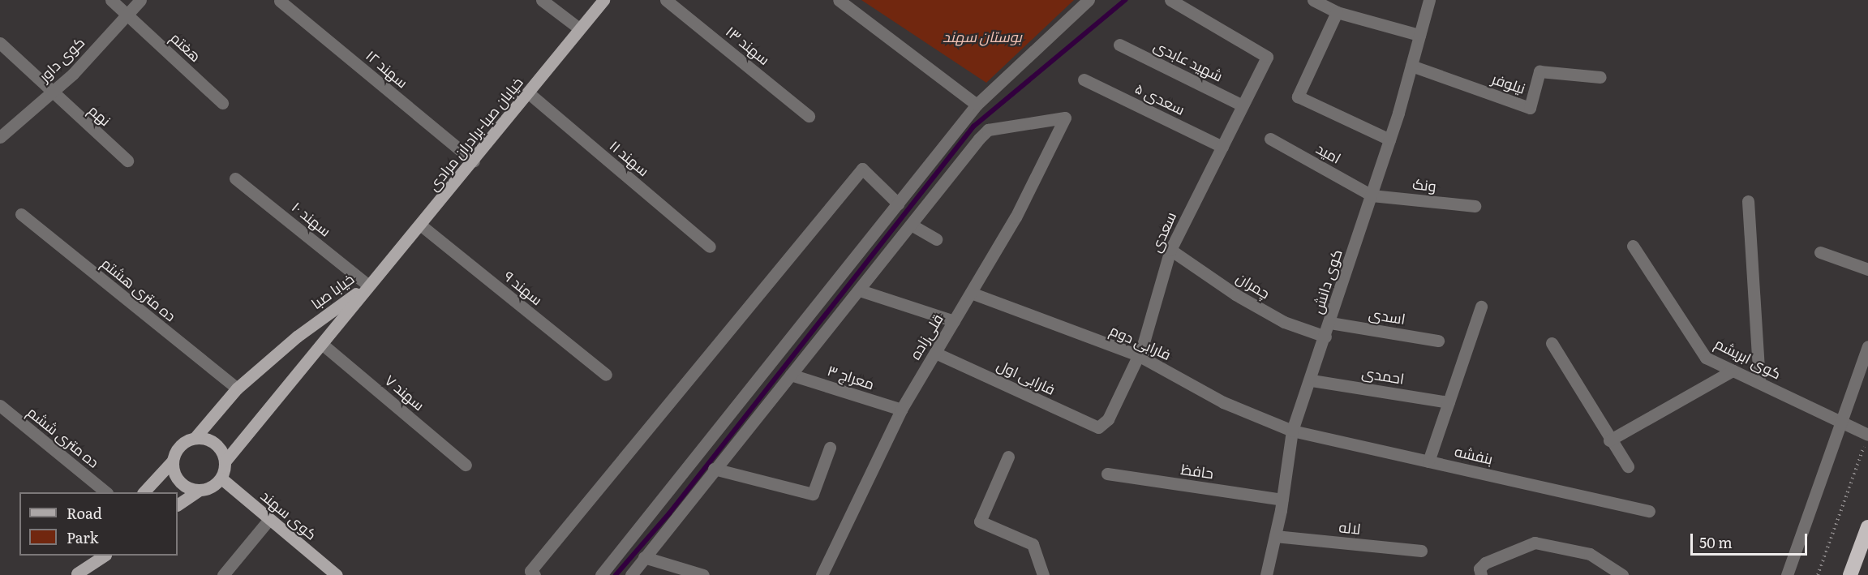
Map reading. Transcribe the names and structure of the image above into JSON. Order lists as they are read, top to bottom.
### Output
{
  "streets": {
    "main road": ["خیابان صبا-برادران مرادی", "خیابا صبا", "کوی سهند"],
    "street": [
      "سهند ۱۳",
      "هغتم",
      "کوی داور",
      "شهید عابدی",
      "سهند ۱۲",
      "نیلوفر",
      "سعدی ۵",
      "نهم",
      "امید",
      "سهند ۱۱",
      "ونک",
      "سهند ۱۰",
      "سعدی",
      "کوی دانش",
      "چمران",
      "سهند ۹",
      "ده متری هشتم",
      "اسدی",
      "قلی‌زاده",
      "فارابی دوم",
      "کوی ابریشم",
      "احمدی",
      "معراج ۳",
      "فارابی اول",
      "سهند ۷",
      "ده متری ششم",
      "بنفشه",
      "حافظ",
      "لاله"
    ]
  },
  "crossings": [
    ["هغتم", "کوی داور"],
    ["کوی داور", "نهم"],
    ["شهید عابدی", "سعدی"],
    ["سهند ۱۲", "خیابان صبا-برادران مرادی"],
    ["نیلوفر", "کوی دانش"],
    ["سعدی ۵", "سعدی"],
    ["خیابان صبا-برادران مرادی", "سهند ۱۱"],
    ["خیابان صبا-برادران مرادی", "سهند ۱۰"],
    ["خیابان صبا-برادران مرادی", "سهند ۹"],
    ["خیابان صبا-برادران مرادی", "خیابا صبا"],
    ["امید", "ونک"],
    ["امید", "کوی دانش"],
    ["ونک", "کوی دانش"],
    ["سهند ۱۰", "خیابا صبا"],
    ["سعدی", "چمران"],
    ["سعدی", "فارابی دوم"],
    ["سعدی", "فارابی اول"],
    ["کوی دانش", "چمران"],
    ["کوی دانش", "اسدی"],
    ["کوی دانش", "فارابی دوم"],
    ["کوی دانش", "احمدی"],
    ["کوی دانش", "بنفشه"],
    ["کوی دانش", "حافظ"],
    ["کوی دانش", "لاله"],
    ["ده متری هشتم", "خیابا صبا"],
    ["خیابا صبا", "سهند ۷"],
    ["خیابا صبا", "کوی سهند"],
    ["قلی‌زاده", "فارابی دوم"],
    ["قلی‌زاده", "معراج ۳"],
    ["قلی‌زاده", "فارابی اول"],
    ["فارابی دوم", "بنفشه"]
  ],
  "parks": ["بوستان سهند"],
  "legend": ["Road", "Park"],
  "scale_bar": "50 m"
}
